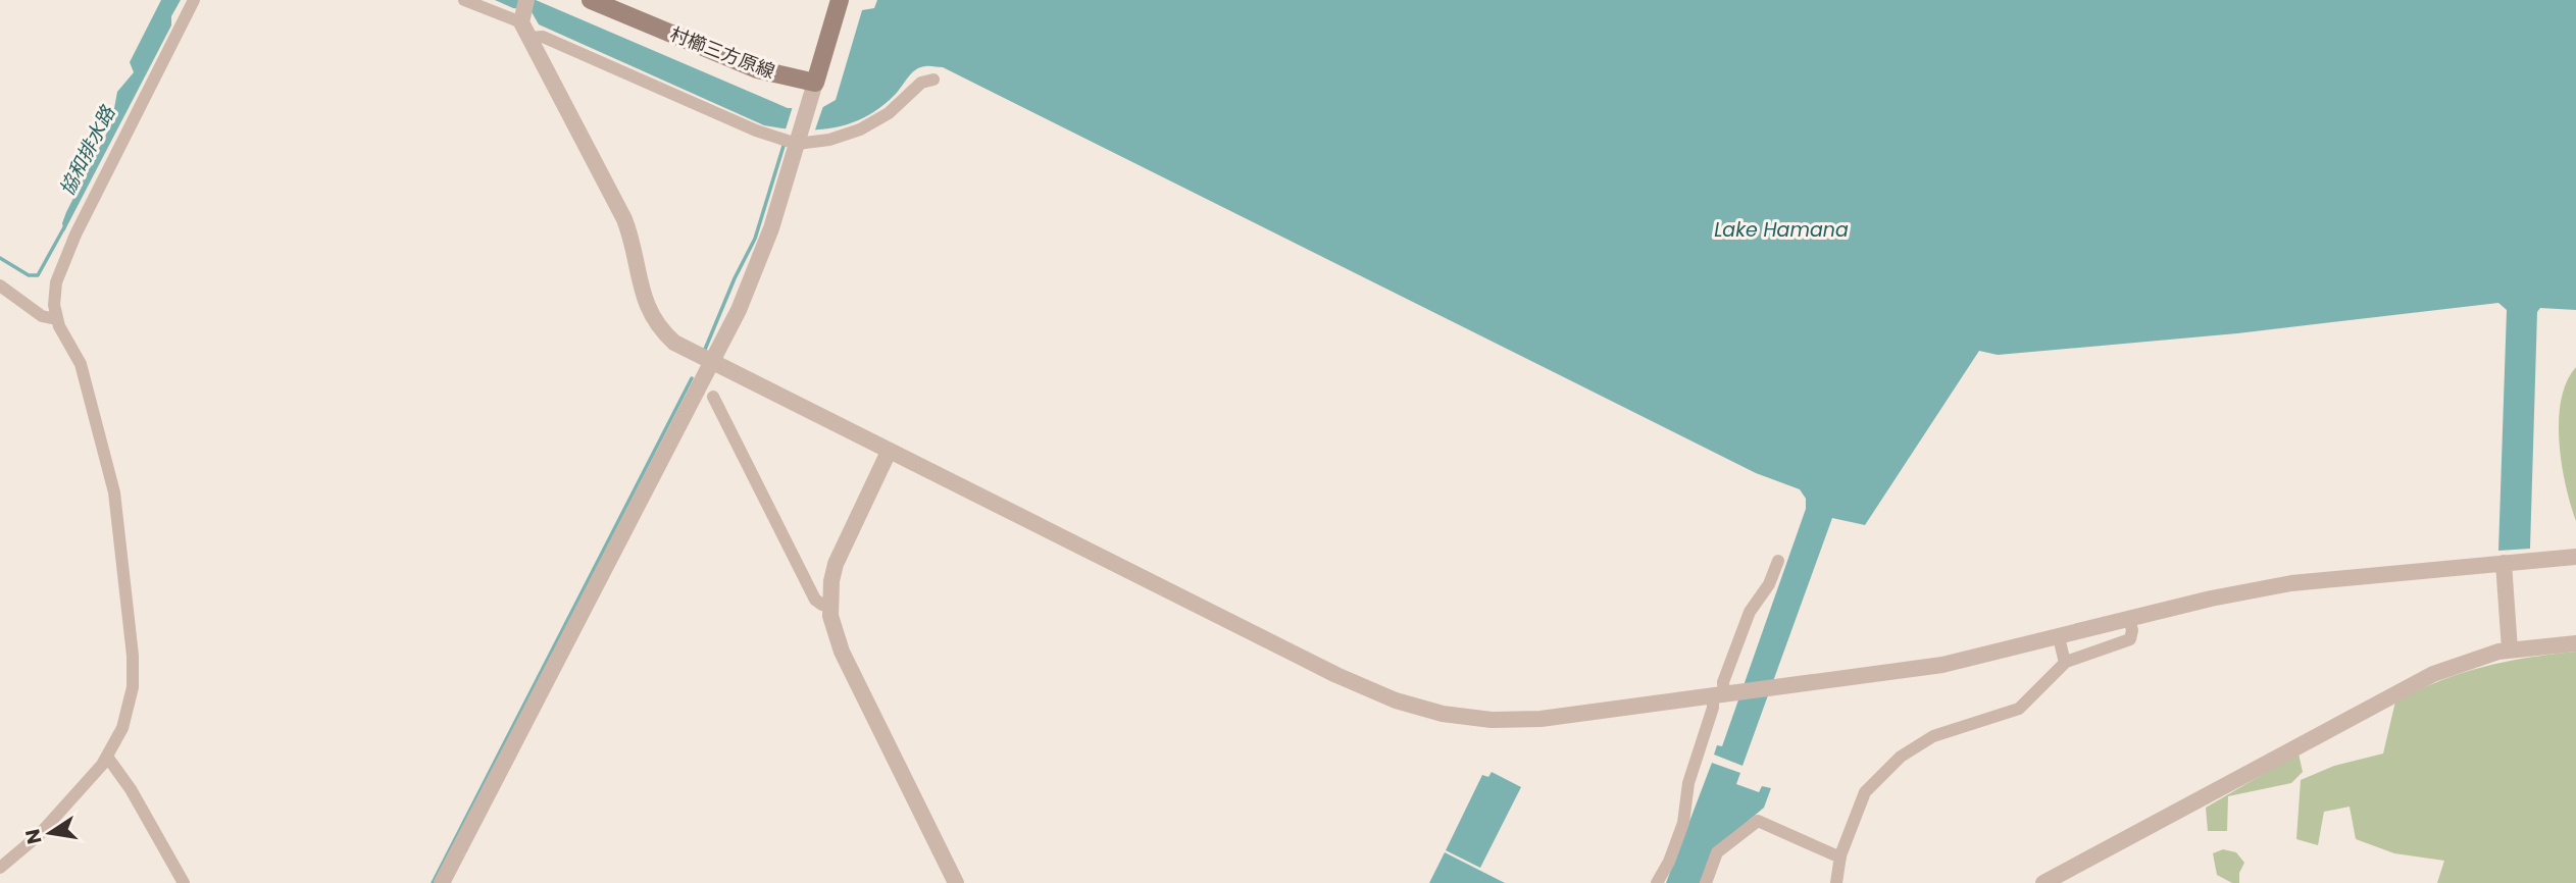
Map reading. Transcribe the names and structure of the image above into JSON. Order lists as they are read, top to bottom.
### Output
{
  "streets": {
    "main road": ["村櫛三方原線"]
  },
  "water": ["協和排水路", "Lake Hamana"],
  "north": "left"
}
